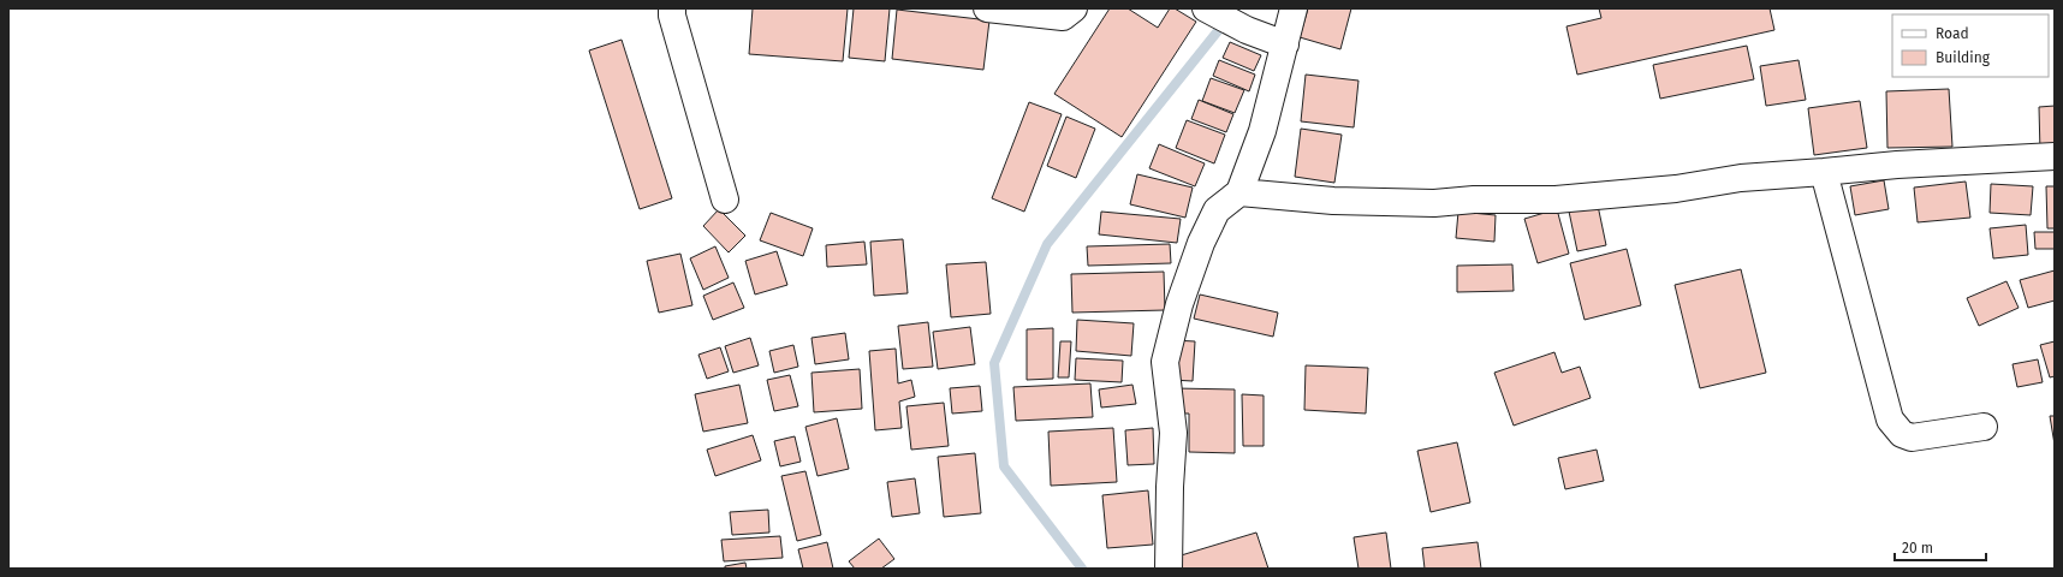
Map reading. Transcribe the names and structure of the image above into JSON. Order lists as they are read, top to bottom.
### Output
{
  "legend": ["Road", "Building"],
  "scale_bar": "20 m"
}
